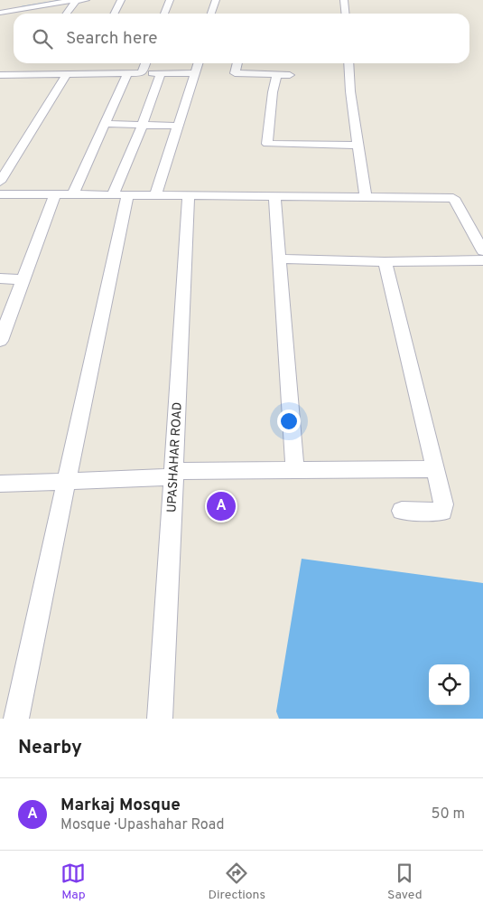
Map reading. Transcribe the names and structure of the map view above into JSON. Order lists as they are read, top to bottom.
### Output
{
  "streets": {
    "street": ["UPASHAHAR ROAD"]
  },
  "page": {
    "search": "Search here",
    "pins": "A",
    "heading": "Nearby",
    "list": [
      {
        "mark": "A",
        "name": "Markaj Mosque",
        "note": "Mosque · Upashahar Road",
        "value": "50 m"
      }
    ],
    "nav": ["Map", "Directions", "Saved"]
  }
}
